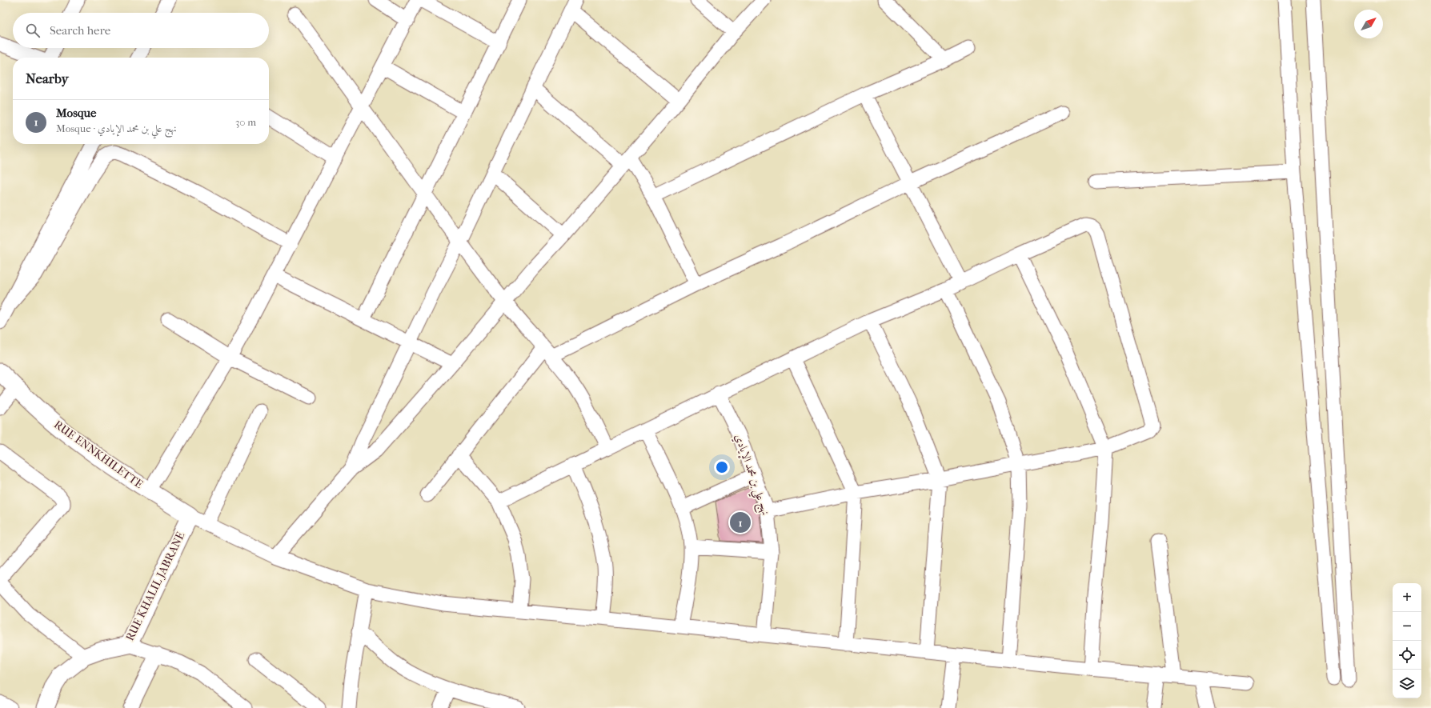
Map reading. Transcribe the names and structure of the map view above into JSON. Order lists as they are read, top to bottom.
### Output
{
  "streets": {
    "street": ["RUE ENNKHILETTE", "نهج علي بن محمد الإيادي", "RUE KHALIL JABRANE"]
  },
  "crossings": [
    ["RUE ENNKHILETTE", "RUE KHALIL JABRANE"]
  ],
  "north": "top right",
  "page": {
    "search": "Search here",
    "heading": "Nearby",
    "list": [
      {
        "mark": "1",
        "name": "Mosque",
        "note": "Mosque · نهج علي بن محمد الإيادي",
        "value": "30 m"
      }
    ],
    "pins": "1",
    "map_buttons": ["+", "−"]
  }
}
